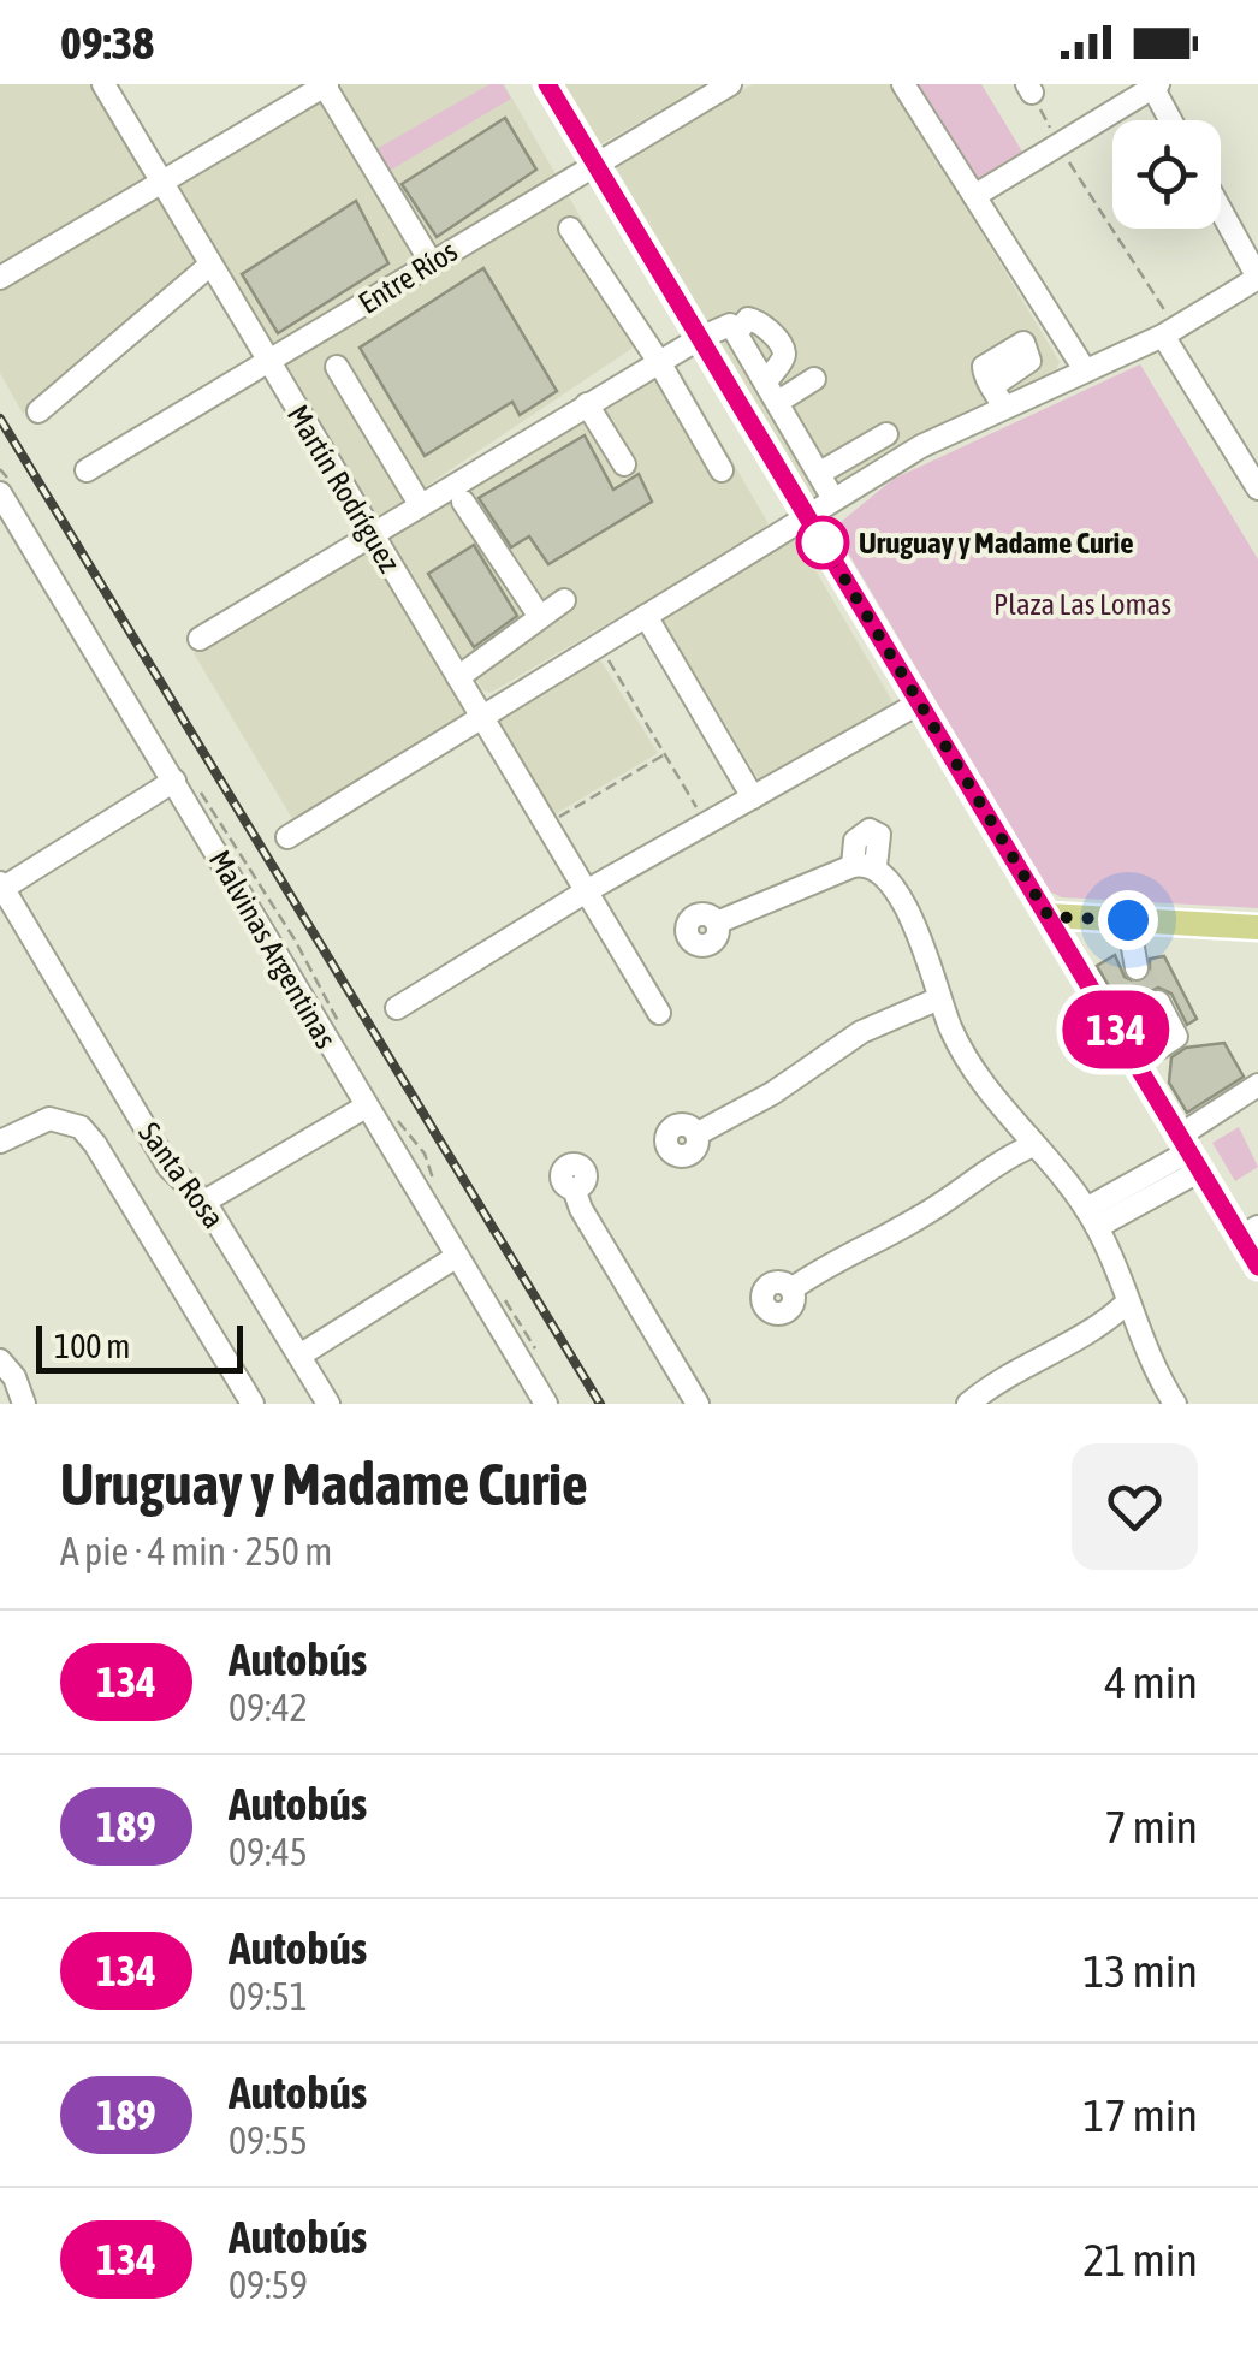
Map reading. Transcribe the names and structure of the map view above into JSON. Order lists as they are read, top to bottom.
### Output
{
  "streets": {
    "street": [
      "Entre Ríos",
      "Martín Rodríguez",
      "Malvinas Argentinas",
      "Santa Rosa"
    ]
  },
  "crossings": [
    ["Entre Ríos", "Martín Rodríguez"]
  ],
  "parks": ["Plaza Las Lomas"],
  "places": ["Uruguay y Madame Curie"],
  "lines": ["bus line 134"],
  "scale_bar": "100 m",
  "page": {
    "status": "09:38",
    "on_map": "134",
    "scale": "100 m",
    "heading": ["Uruguay y Madame Curie", "A pie · 4 min · 250 m"],
    "list": [
      {
        "mark": "134",
        "name": "Autobús",
        "note": "09:42",
        "value": "4 min"
      },
      {
        "mark": "189",
        "name": "Autobús",
        "note": "09:45",
        "value": "7 min"
      },
      {
        "mark": "134",
        "name": "Autobús",
        "note": "09:51",
        "value": "13 min"
      },
      {
        "mark": "189",
        "name": "Autobús",
        "note": "09:55",
        "value": "17 min"
      },
      {
        "mark": "134",
        "name": "Autobús",
        "note": "09:59",
        "value": "21 min"
      }
    ]
  }
}
